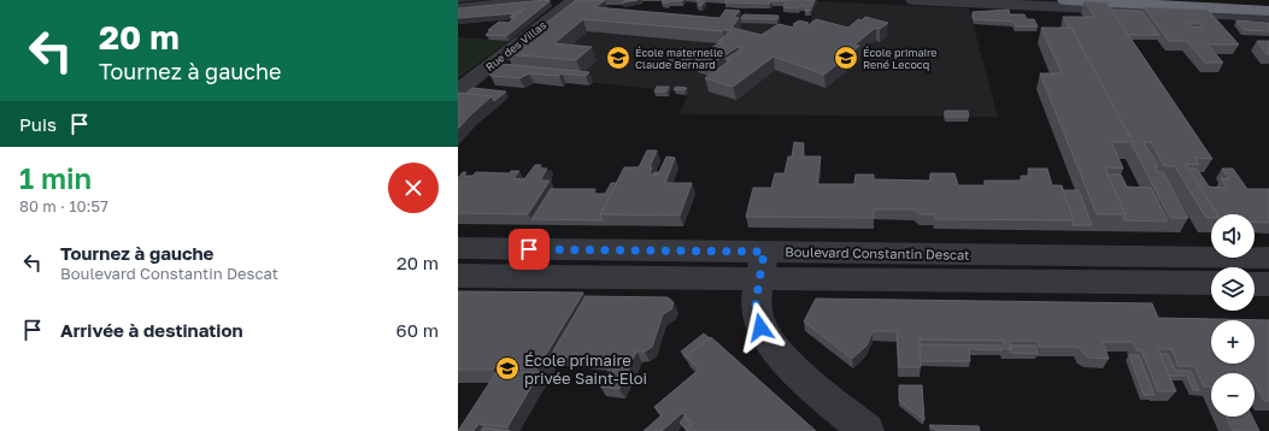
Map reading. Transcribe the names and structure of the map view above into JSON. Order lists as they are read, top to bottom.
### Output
{
  "streets": {
    "street": ["Rue des Villas", "Boulevard Constantin Descat"]
  },
  "places": {
    "school or university": ["École maternelle Claude Bernard", "École primaire René Lecocq", "École primaire privée Saint-Eloi"]
  },
  "page": {
    "turn": ["20 m", "Tournez à gauche"],
    "then": "Puis",
    "heading": ["1 min", "80 m · 10:57"],
    "map_buttons": ["+", "−"],
    "list": [
      {
        "name": "Tournez à gauche",
        "note": "Boulevard Constantin Descat",
        "value": "20 m"
      },
      {
        "name": "Arrivée à destination",
        "value": "60 m"
      }
    ]
  }
}
